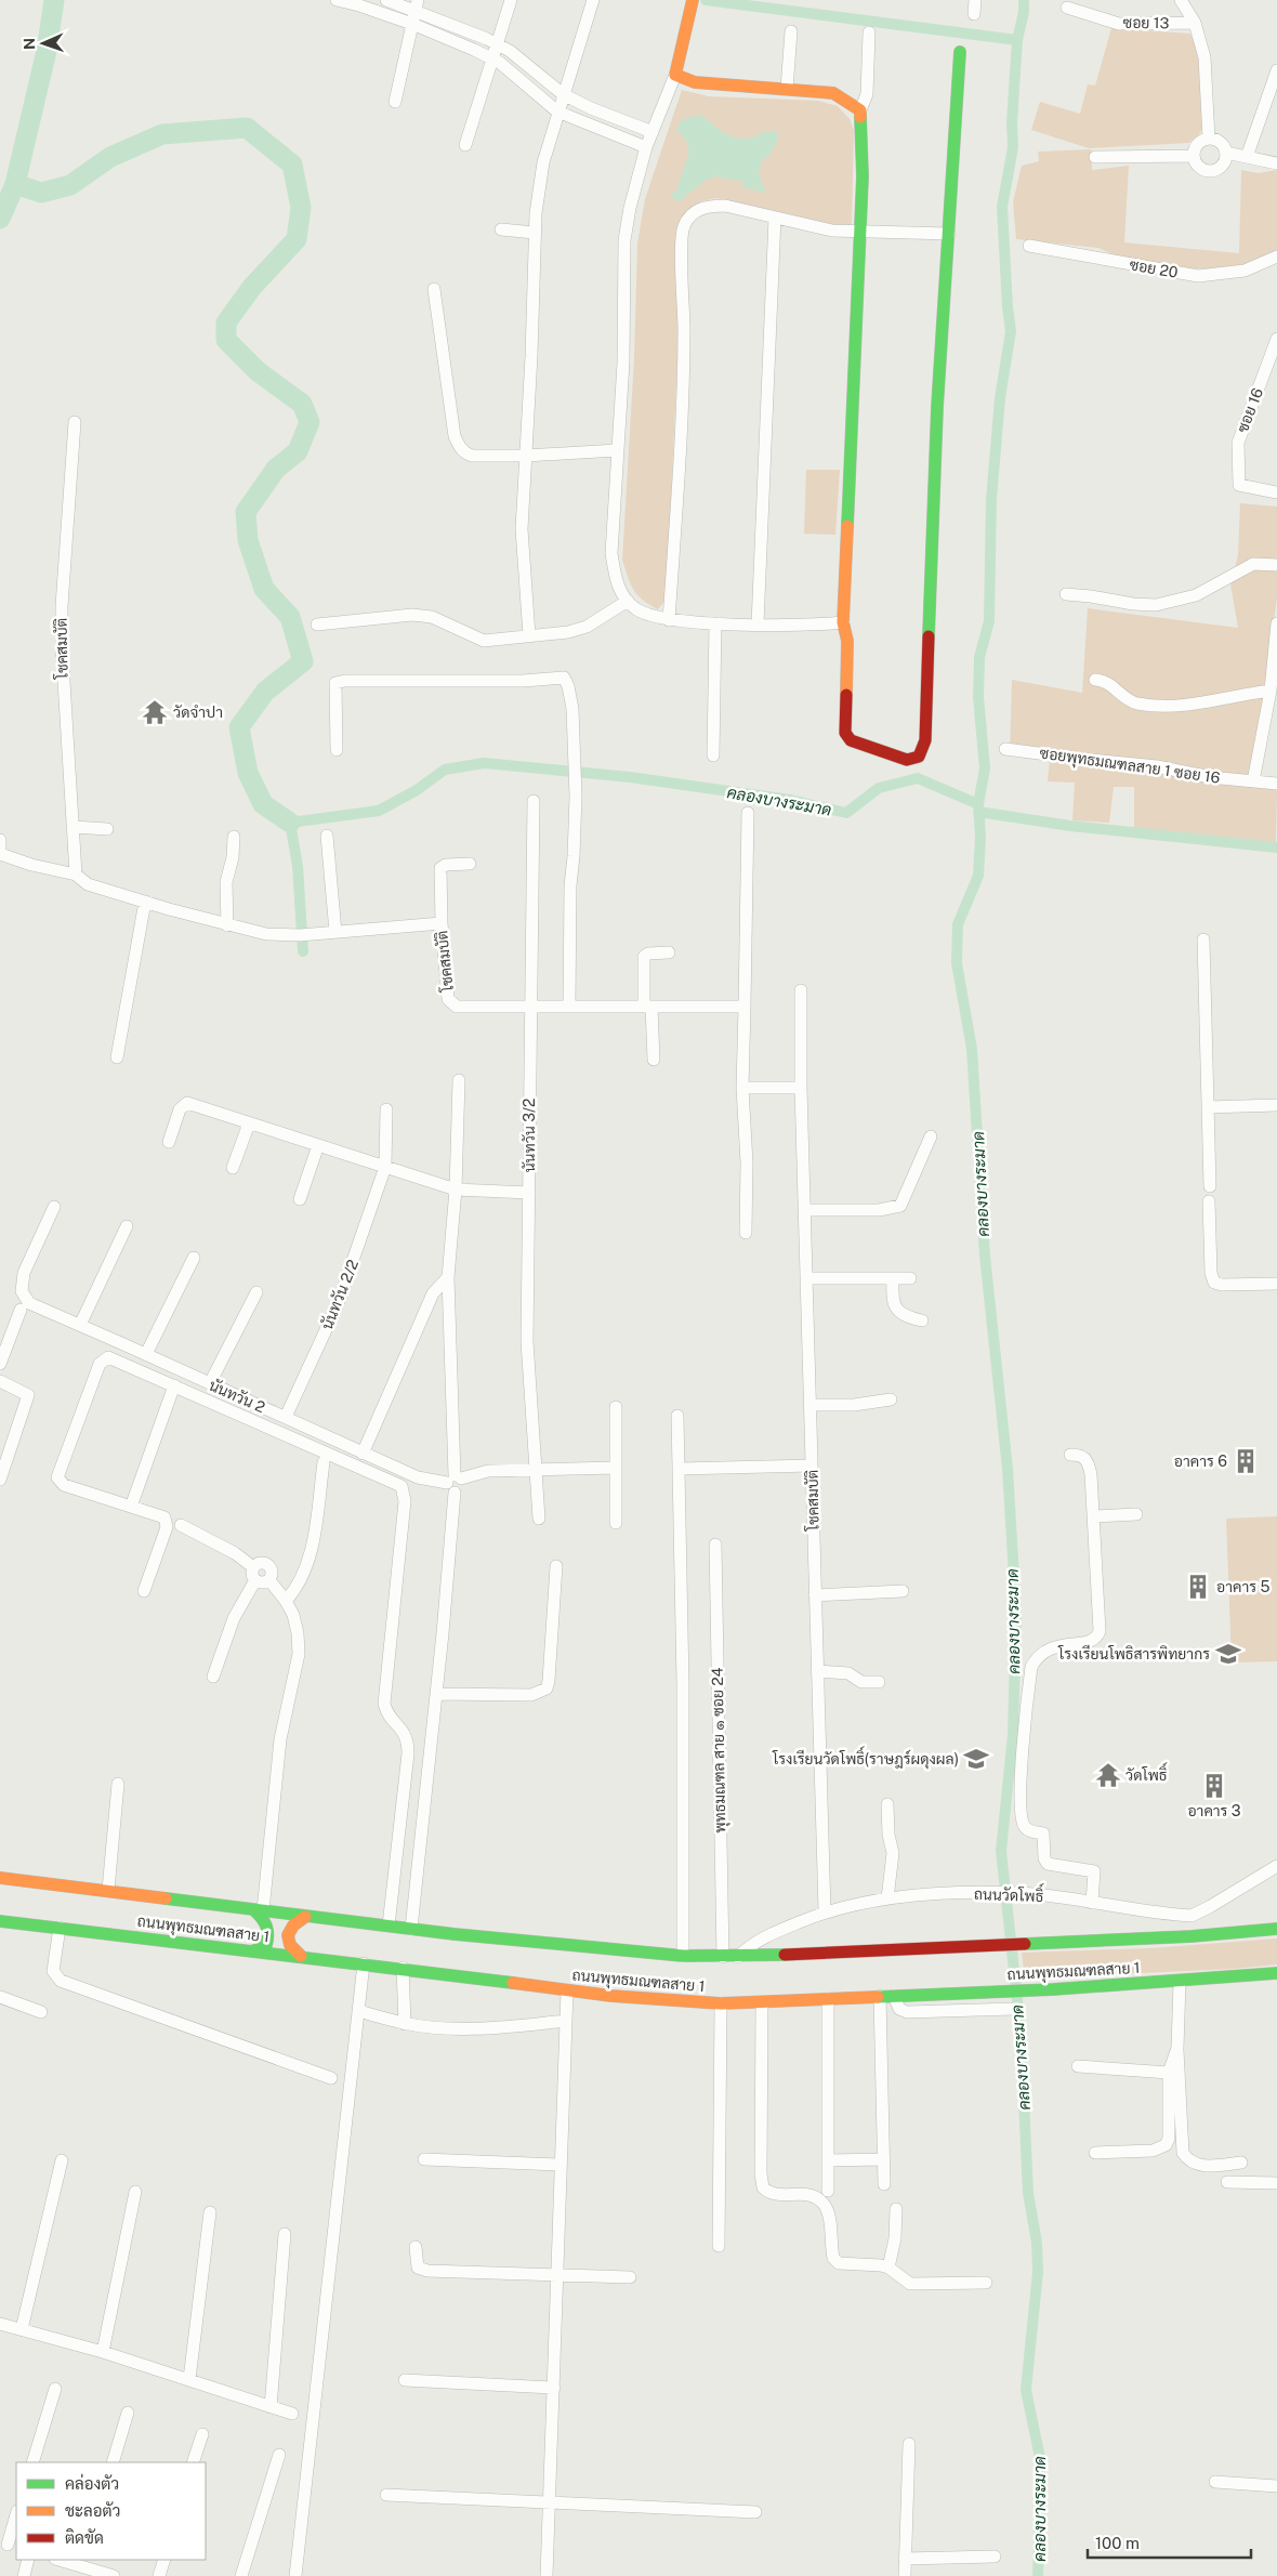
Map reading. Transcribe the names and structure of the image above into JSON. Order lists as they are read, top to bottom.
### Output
{
  "streets": {
    "main road": ["ถนนพุทธมณฑลสาย 1"],
    "street": [
      "ซอย 13",
      "ซอย 20",
      "ซอย 16",
      "โชคสมบัติ",
      "ซอยพุทธมณฑลสาย 1 ซอย 16",
      "นันทวัน 3/2",
      "นันทวัน 2/2",
      "นันทวัน 2",
      "พุทธมณฑล สาย ๑ ซอย 24",
      "ถนนวัดโพธิ์"
    ]
  },
  "crossings": [
    ["โชคสมบัติ", "นันทวัน 3/2"],
    ["โชคสมบัติ", "ถนนวัดโพธิ์"],
    ["นันทวัน 2/2", "นันทวัน 2"],
    ["พุทธมณฑล สาย ๑ ซอย 24", "ถนนพุทธมณฑลสาย 1"],
    ["ถนนวัดโพธิ์", "ถนนพุทธมณฑลสาย 1"]
  ],
  "water": ["คลองบางระมาด"],
  "places": {
    "temple": ["วัดจำปา", "วัดโพธิ์"],
    "building": ["อาคาร 6", "อาคาร 5", "อาคาร 3"],
    "school or university": ["โรงเรียนโพธิสารพิทยากร", "โรงเรียนวัดโพธิ์(ราษฎร์ผดุงผล)"]
  },
  "legend": ["คล่องตัว", "ชะลอตัว", "ติดขัด"],
  "scale_bar": "100 m",
  "north": "left"
}
